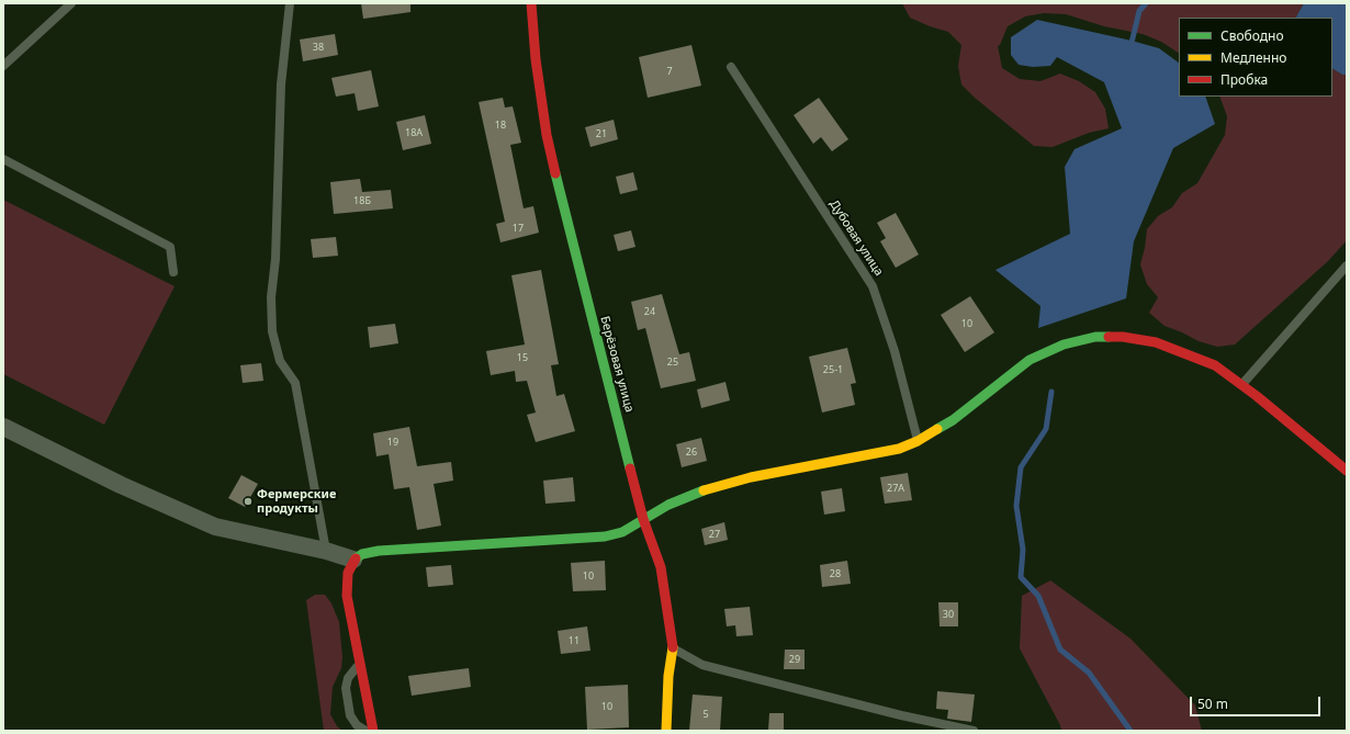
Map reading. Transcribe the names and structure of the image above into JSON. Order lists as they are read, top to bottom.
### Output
{
  "streets": {
    "street": ["Берёзовая улица"],
    "lane": ["Дубовая улица"]
  },
  "places": ["Фермерские продукты"],
  "house_numbers": [
    "38",
    "7",
    "18",
    "18А",
    "21",
    "18Б",
    "17",
    "24",
    "10",
    "15",
    "25",
    "25-1",
    "19",
    "26",
    "27А",
    "27",
    "28",
    "10",
    "30",
    "11",
    "29",
    "10",
    "5"
  ],
  "legend": ["Свободно", "Медленно", "Пробка"],
  "scale_bar": "50 m"
}
